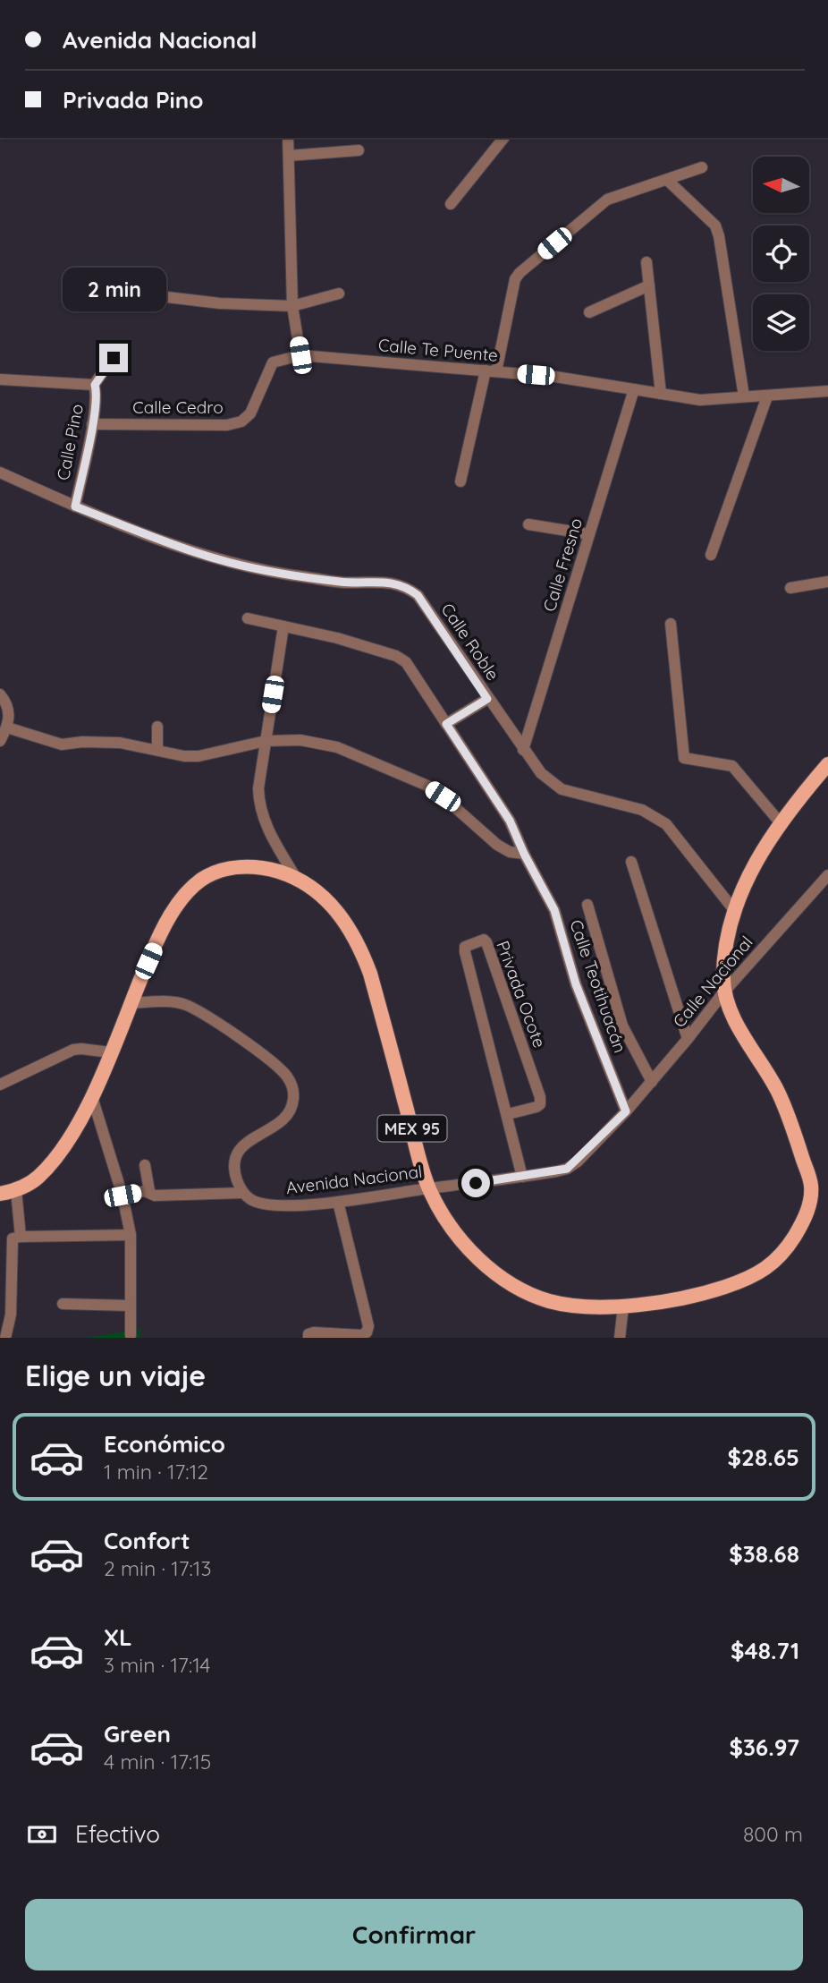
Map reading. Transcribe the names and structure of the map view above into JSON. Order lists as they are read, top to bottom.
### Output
{
  "streets": {
    "main road": ["MEX 95"],
    "street": [
      "Calle Te Puente",
      "Calle Cedro",
      "Calle Pino",
      "Calle Fresno",
      "Calle Roble",
      "Calle Nacional",
      "Calle Teotihuacán",
      "Privada Ocote",
      "Avenida Nacional"
    ]
  },
  "crossings": [
    ["Calle Te Puente", "Calle Cedro"],
    ["Calle Te Puente", "Calle Fresno"],
    ["Calle Cedro", "Calle Pino"],
    ["Calle Pino", "Calle Roble"],
    ["Calle Fresno", "Calle Roble"],
    ["Calle Roble", "MEX 95"],
    ["Calle Nacional", "Calle Teotihuacán"],
    ["Calle Nacional", "MEX 95"],
    ["Calle Nacional", "Avenida Nacional"],
    ["Calle Teotihuacán", "Avenida Nacional"],
    ["Privada Ocote", "Avenida Nacional"],
    ["MEX 95", "Avenida Nacional"]
  ],
  "north": "left",
  "page": {
    "banner": ["Avenida Nacional", "Privada Pino"],
    "bubble": "2 min",
    "heading": "Elige un viaje",
    "list": [
      {
        "name": "Económico",
        "note": "1 min · 17:12",
        "value": "$28.65"
      },
      {
        "name": "Confort",
        "note": "2 min · 17:13",
        "value": "$38.68"
      },
      {
        "name": "XL",
        "note": "3 min · 17:14",
        "value": "$48.71"
      },
      {
        "name": "Green",
        "note": "4 min · 17:15",
        "value": "$36.97"
      }
    ],
    "pay": ["Efectivo", "800 m"],
    "buttons": "Confirmar"
  }
}
